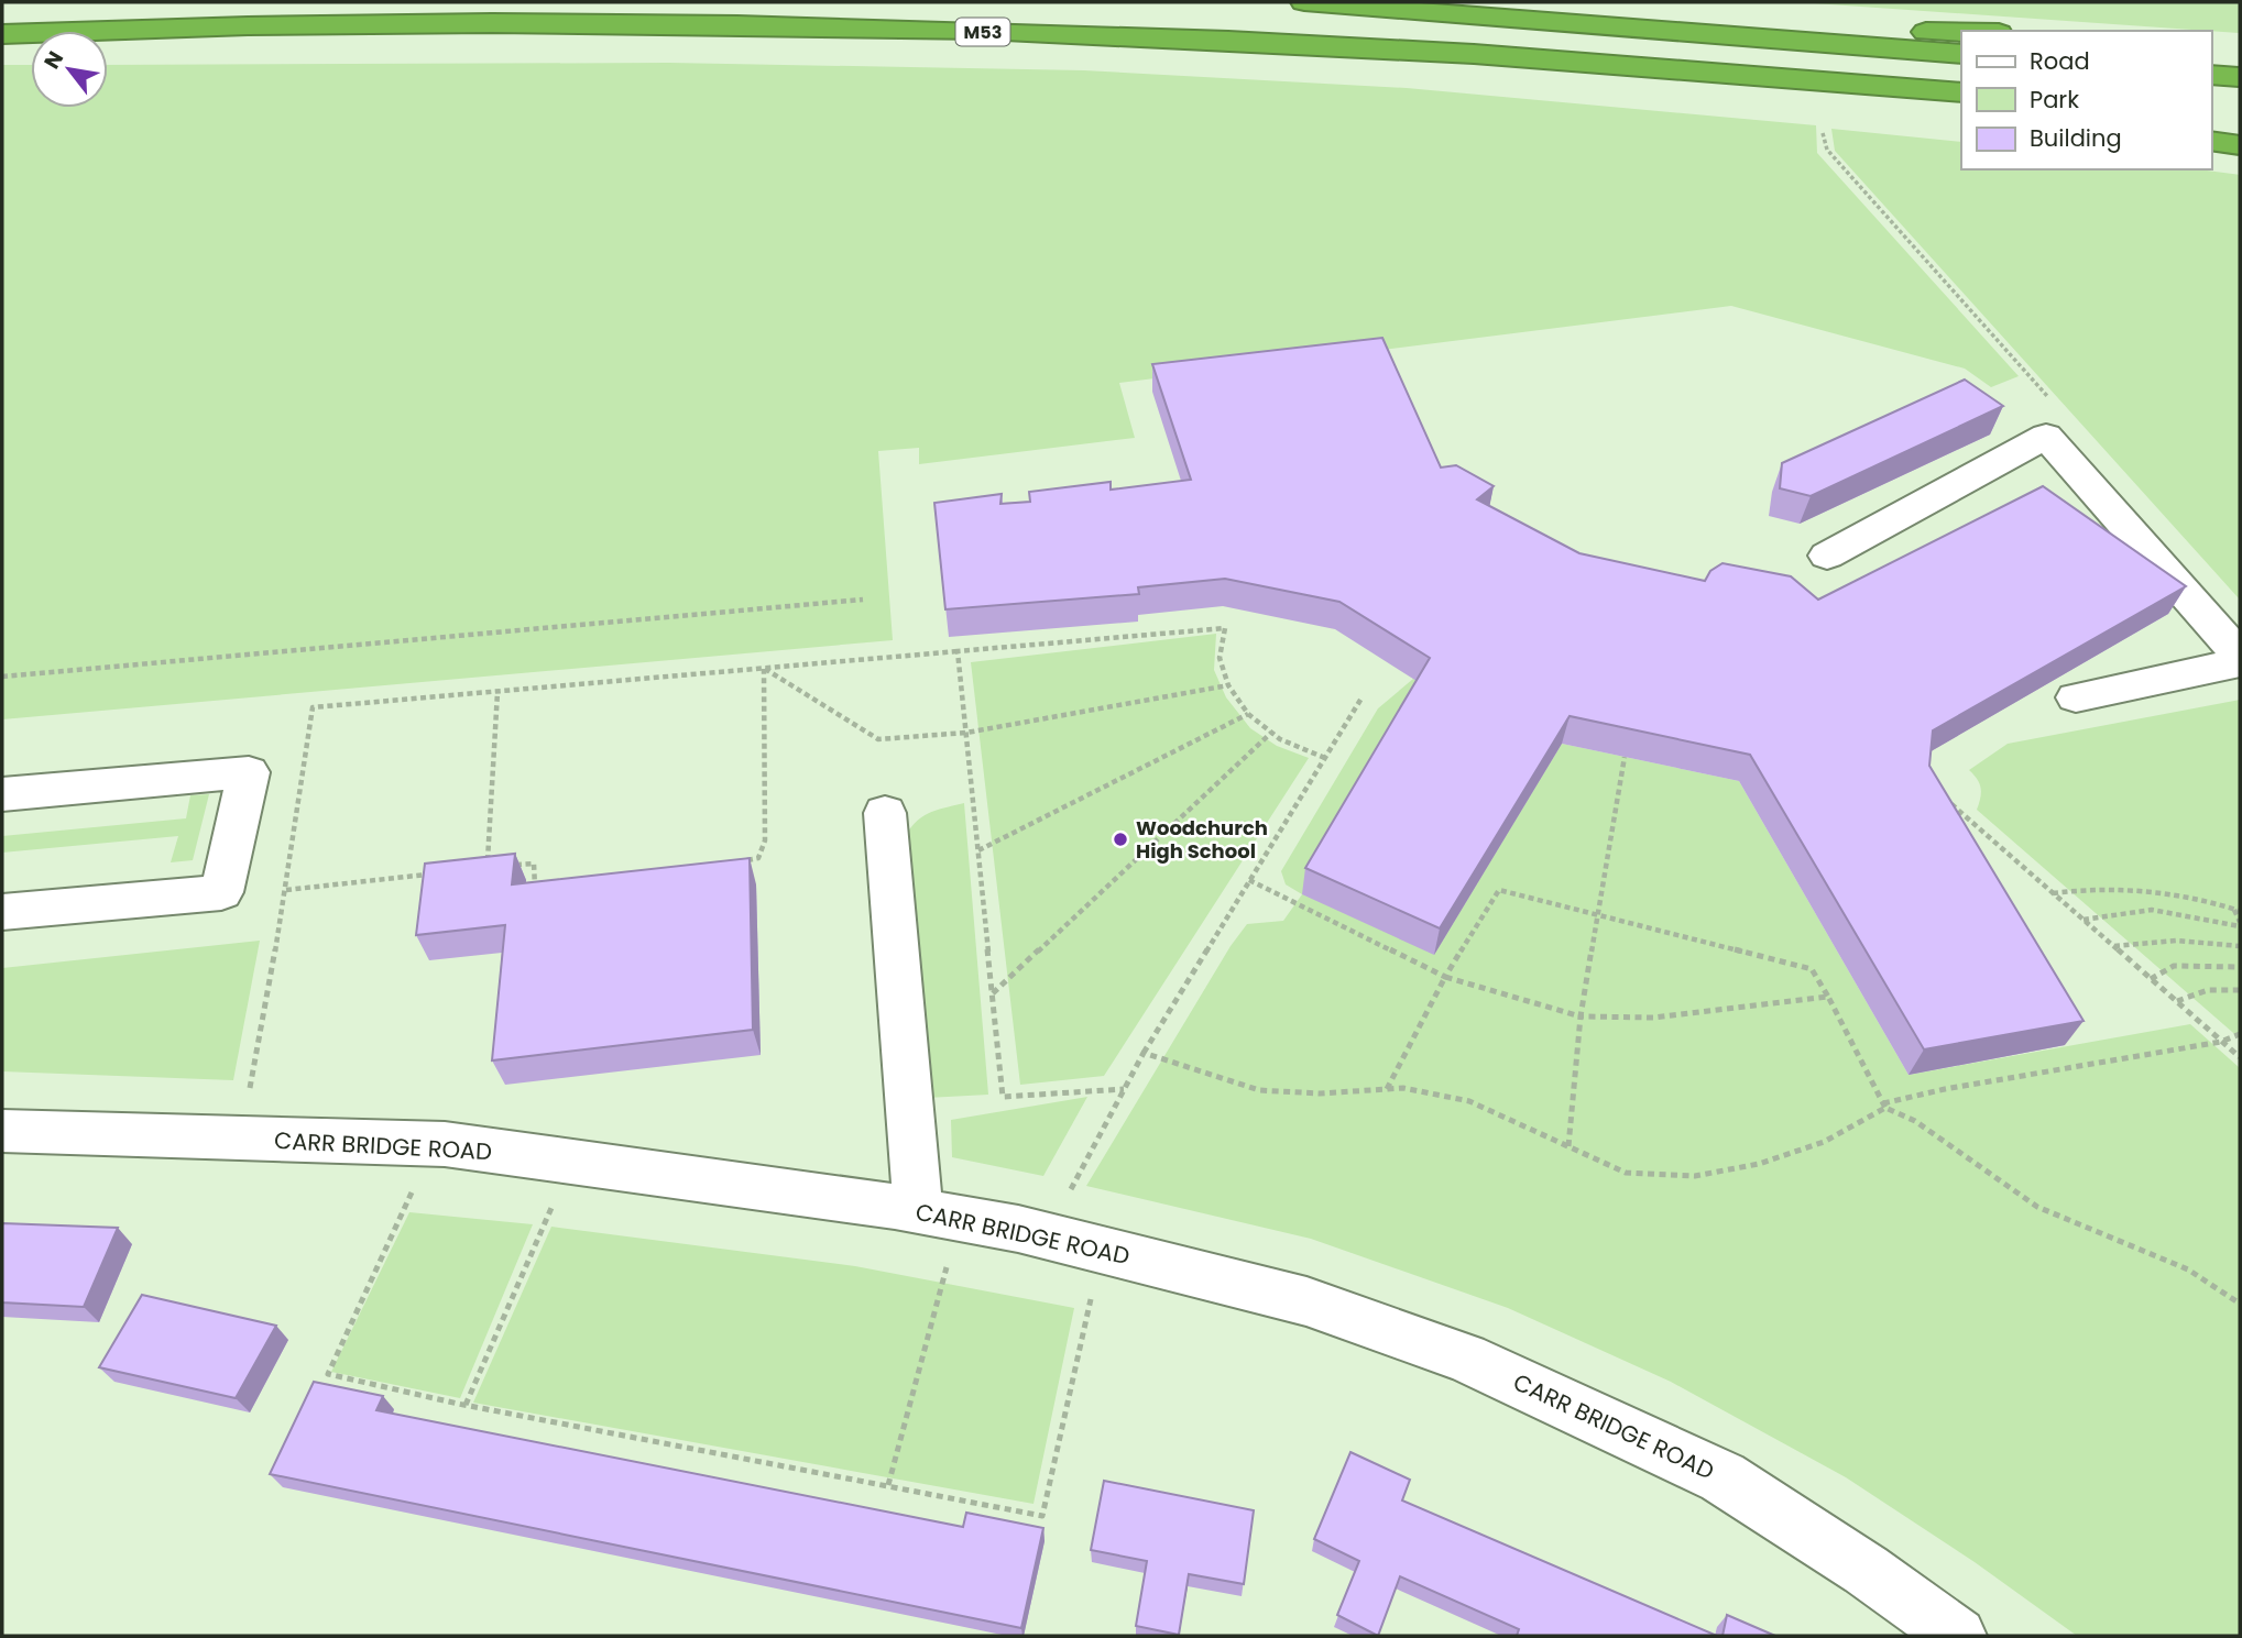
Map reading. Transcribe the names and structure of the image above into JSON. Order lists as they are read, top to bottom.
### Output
{
  "streets": {
    "highway": ["M53"],
    "street": ["CARR BRIDGE ROAD"]
  },
  "places": ["Woodchurch High School"],
  "legend": ["Road", "Park", "Building"],
  "north": "top left"
}
